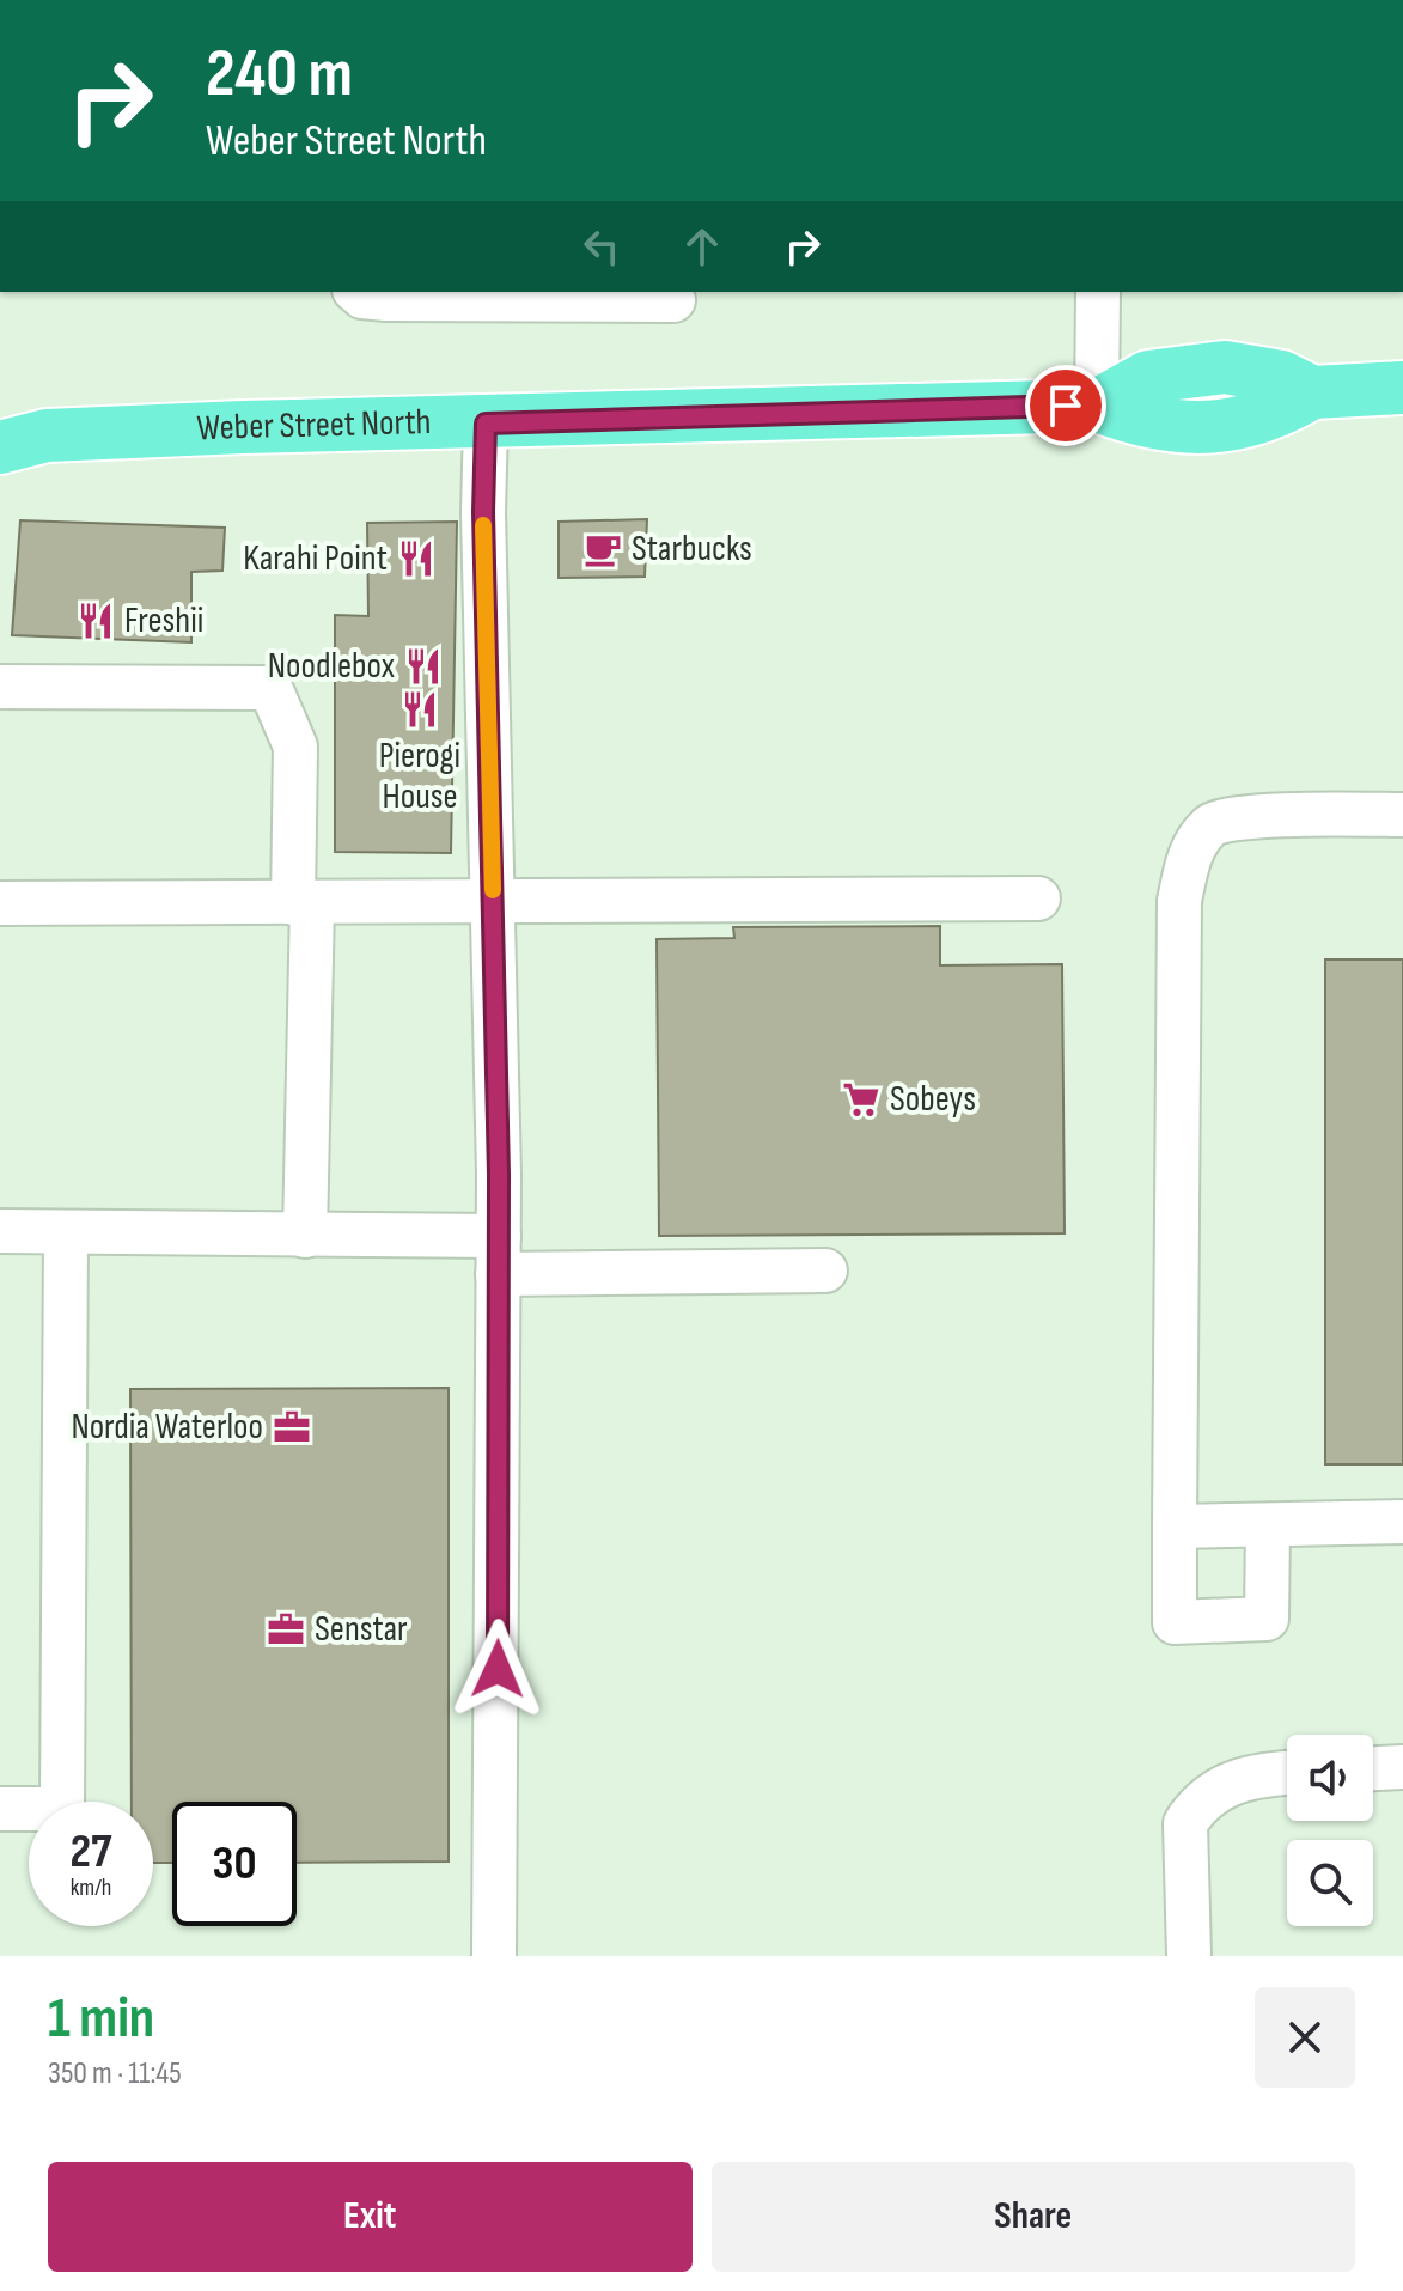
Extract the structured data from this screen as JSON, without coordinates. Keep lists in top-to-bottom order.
{
  "streets": {
    "main road": ["Weber Street North"]
  },
  "places": {
    "cafe": ["Starbucks"],
    "restaurant": [
      "Karahi Point",
      "Freshii",
      "Noodlebox",
      "Pierogi House"
    ],
    "supermarket": ["Sobeys"],
    "office": ["Nordia Waterloo", "Senstar"]
  },
  "page": {
    "turn": ["240 m", "Weber Street North"],
    "speed": "27 km/h",
    "limit": "30",
    "heading": ["1 min", "350 m · 11:45"],
    "buttons": ["Exit", "Share"]
  }
}
